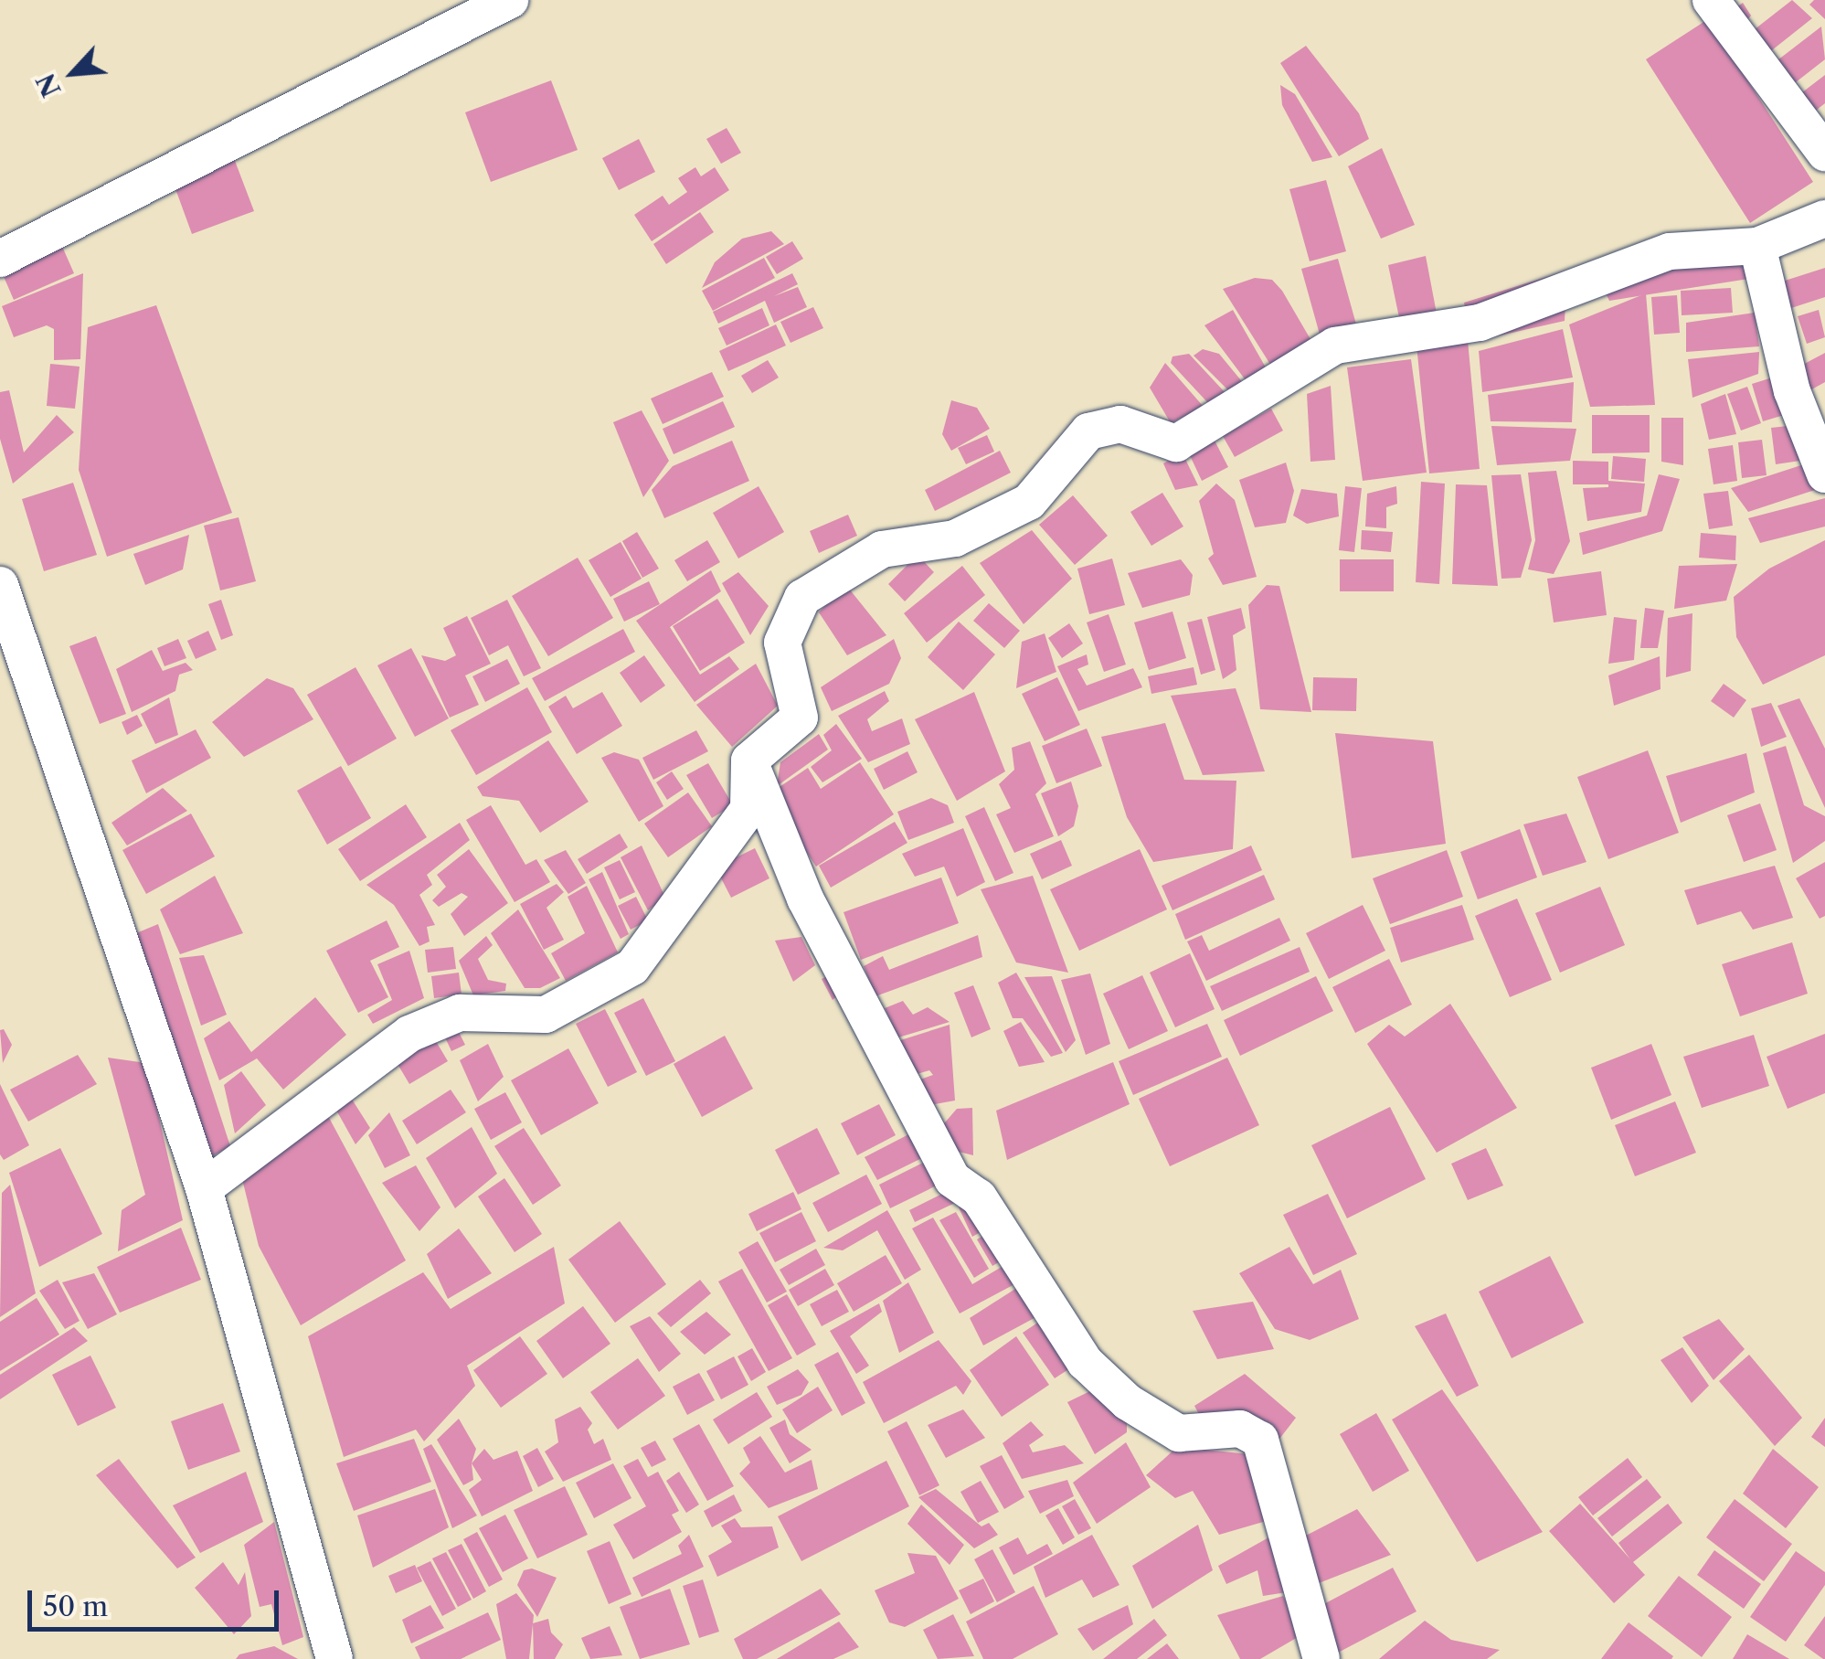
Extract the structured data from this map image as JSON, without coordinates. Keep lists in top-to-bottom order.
{
  "scale_bar": "50 m",
  "north": "bottom left"
}
